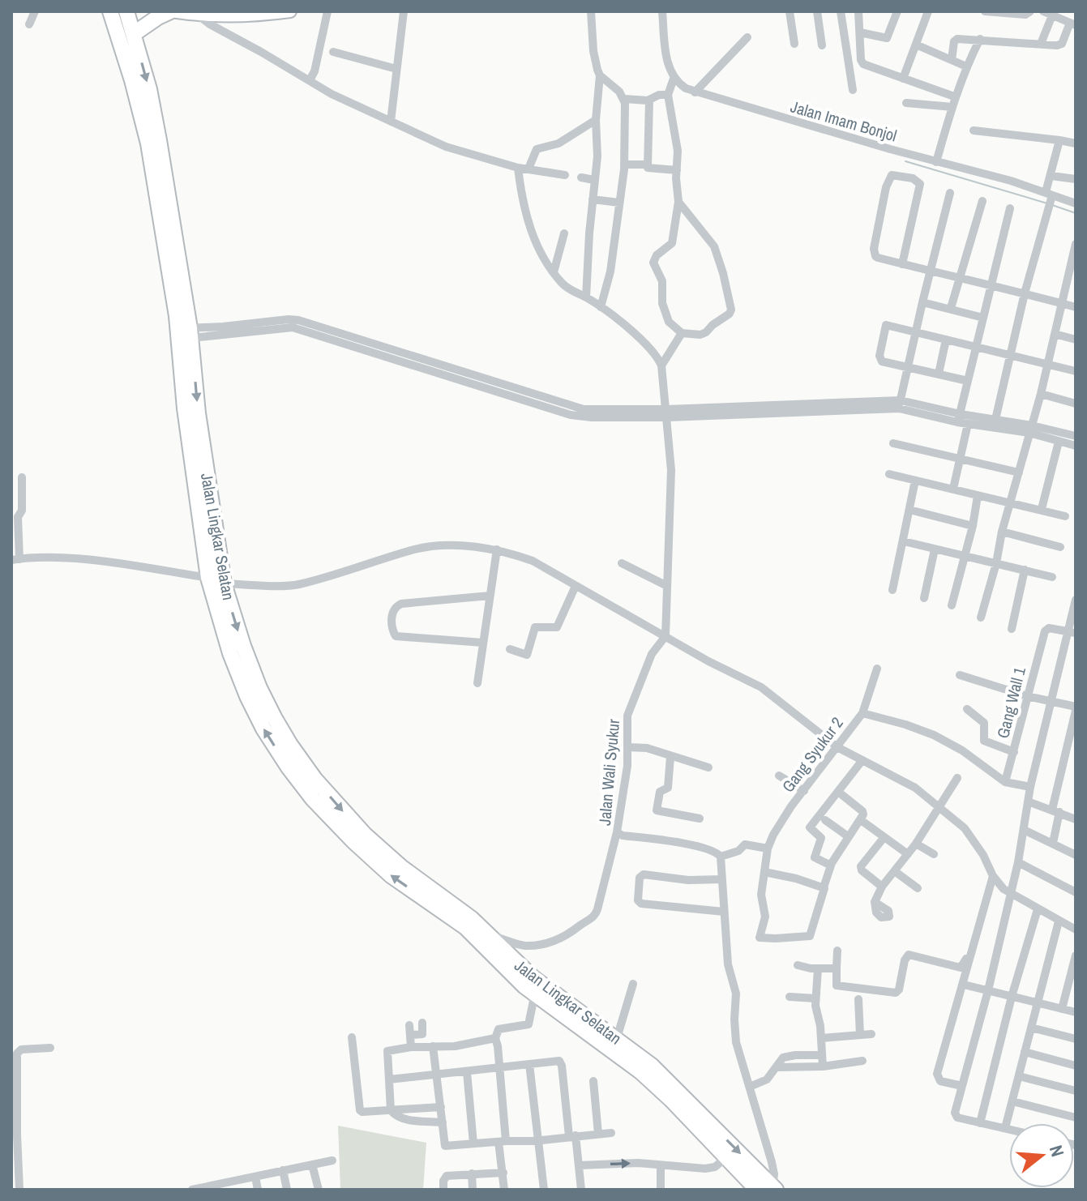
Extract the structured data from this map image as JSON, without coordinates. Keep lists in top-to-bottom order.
{
  "streets": {
    "highway": ["Jalan Lingkar Selatan"],
    "street": [
      "Jalan Imam Bonjol",
      "Gang Wall 1",
      "Gang Syukur 2",
      "Jalan Wali Syukur"
    ]
  },
  "crossings": [
    ["Gang Wall 1", "Gang Syukur 2"]
  ],
  "north": "right"
}
